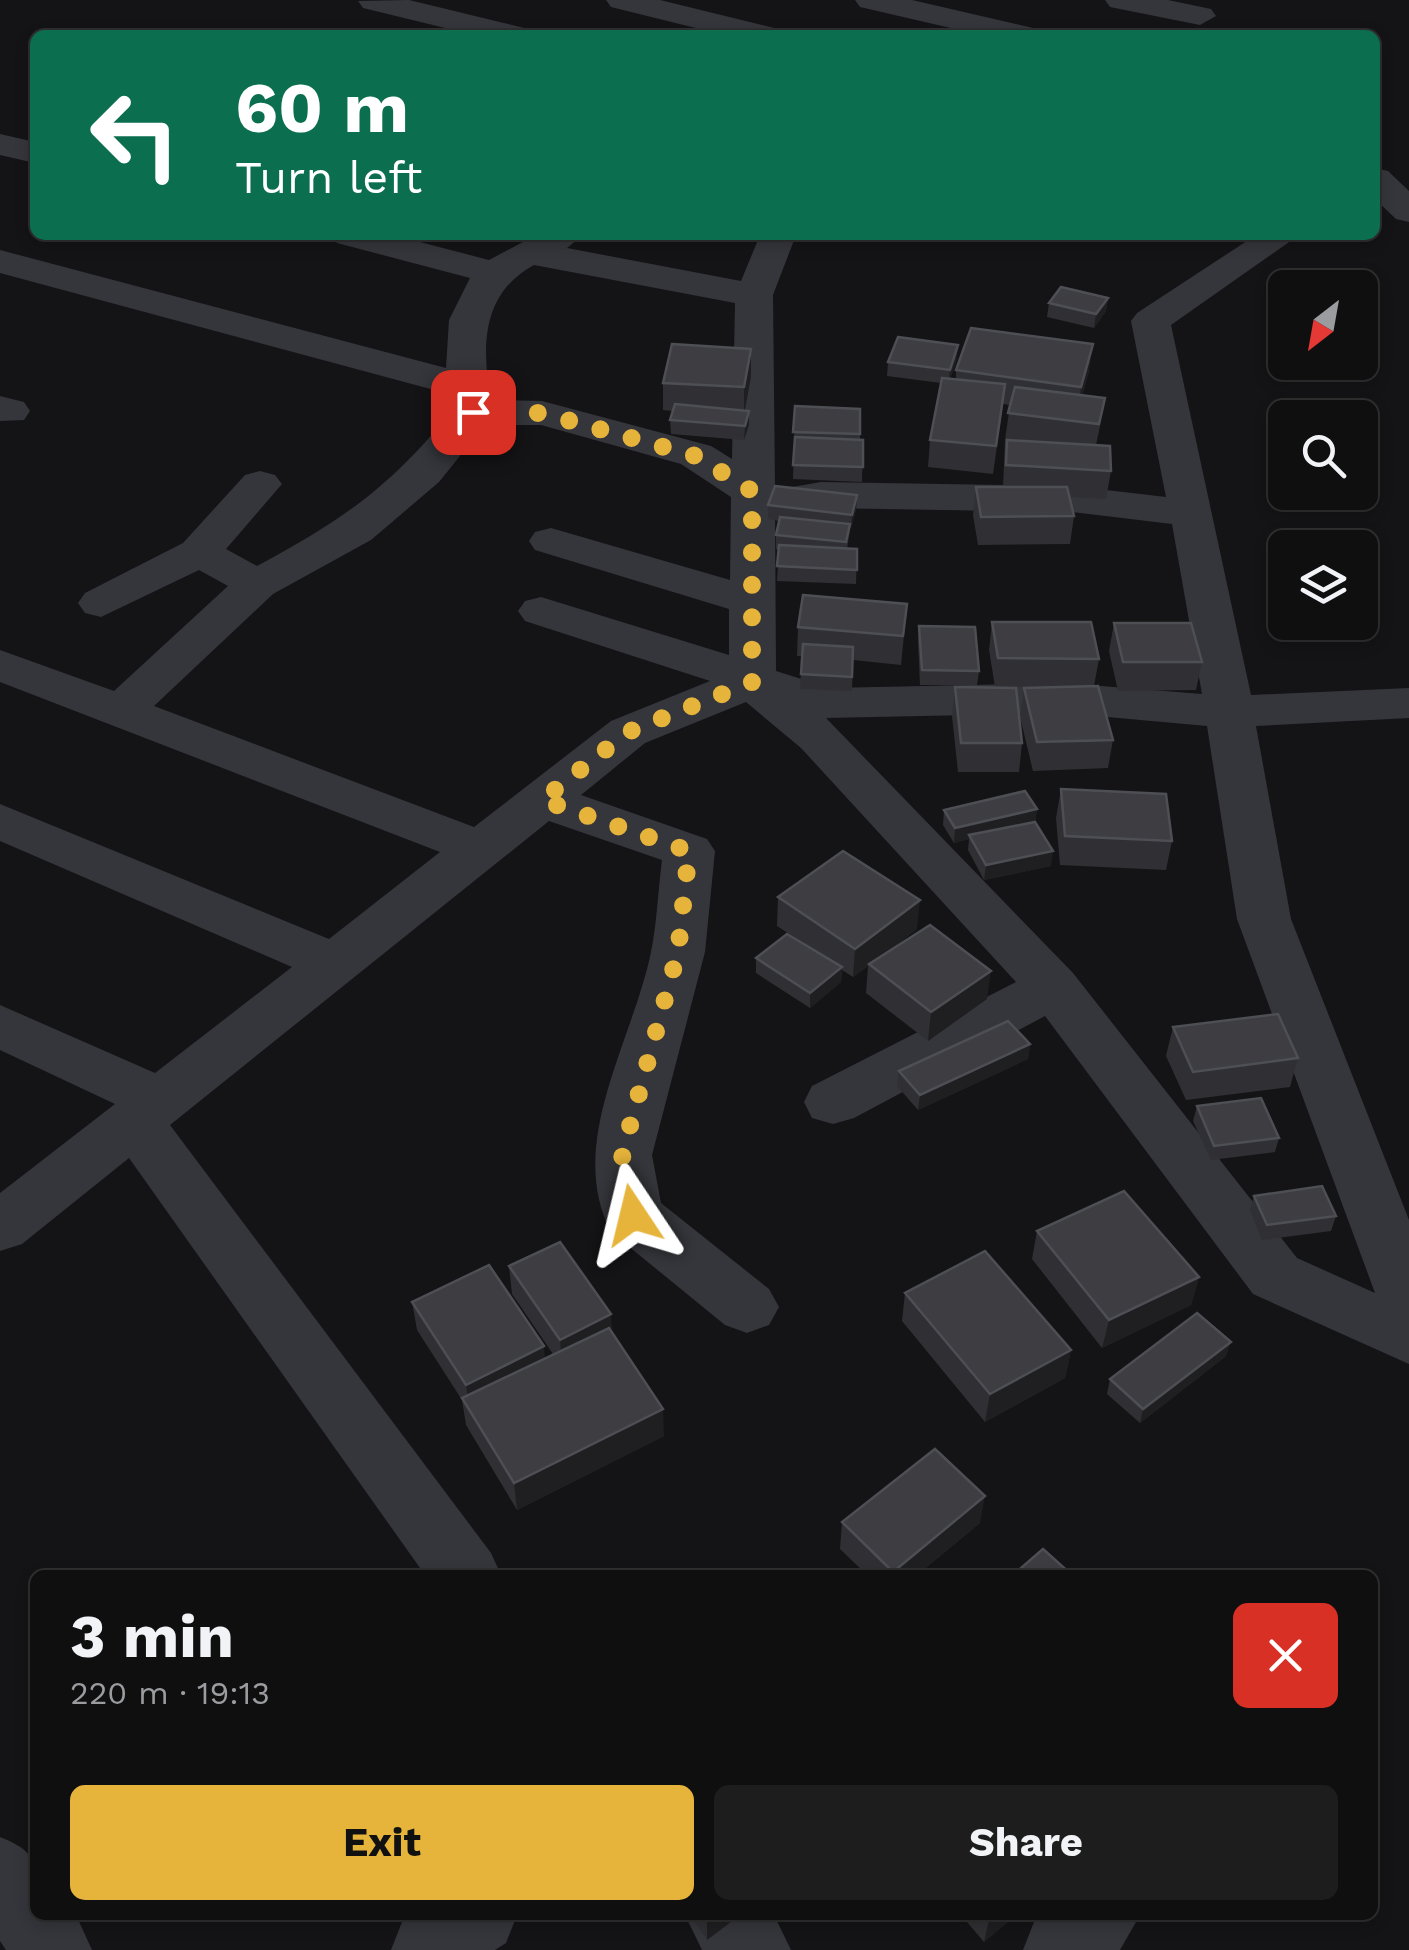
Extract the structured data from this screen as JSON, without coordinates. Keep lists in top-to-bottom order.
{
  "north": "bottom left",
  "page": {
    "turn": ["60 m", "Turn left"],
    "heading": ["3 min", "220 m · 19:13"],
    "buttons": ["Exit", "Share"]
  }
}
